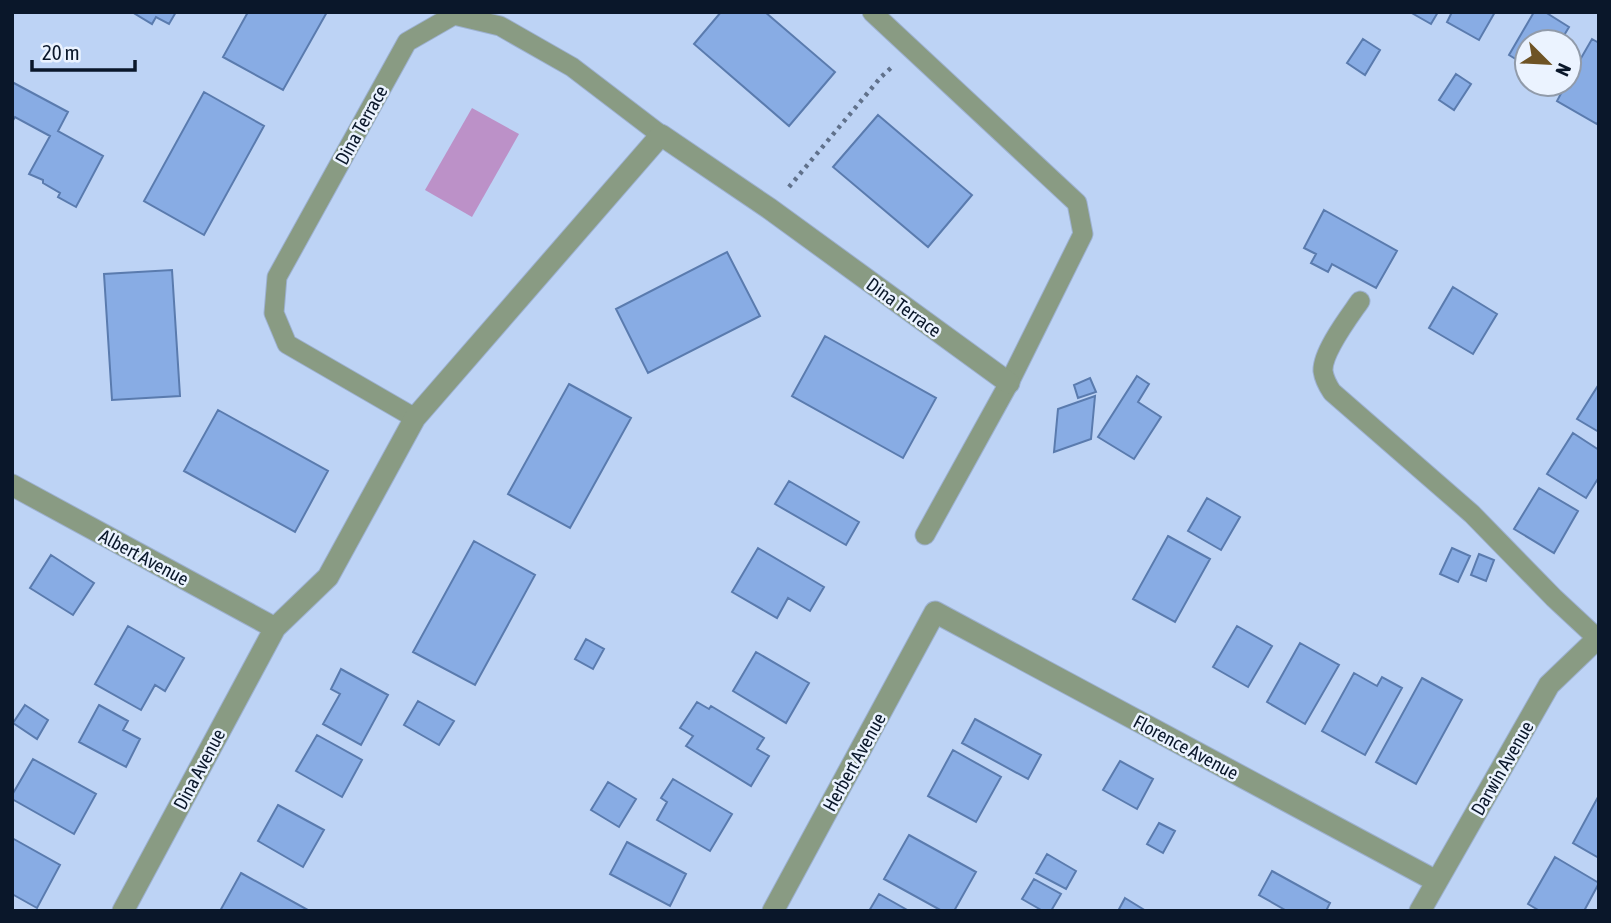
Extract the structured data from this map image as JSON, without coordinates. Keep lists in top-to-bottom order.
{
  "streets": {
    "street": [
      "Dina Terrace",
      "Albert Avenue",
      "Florence Avenue",
      "Herbert Avenue",
      "Darwin Avenue",
      "Dina Avenue"
    ]
  },
  "crossings": [
    ["Albert Avenue", "Dina Avenue"],
    ["Florence Avenue", "Herbert Avenue"],
    ["Florence Avenue", "Darwin Avenue"]
  ],
  "scale_bar": "20 m",
  "north": "bottom right"
}
